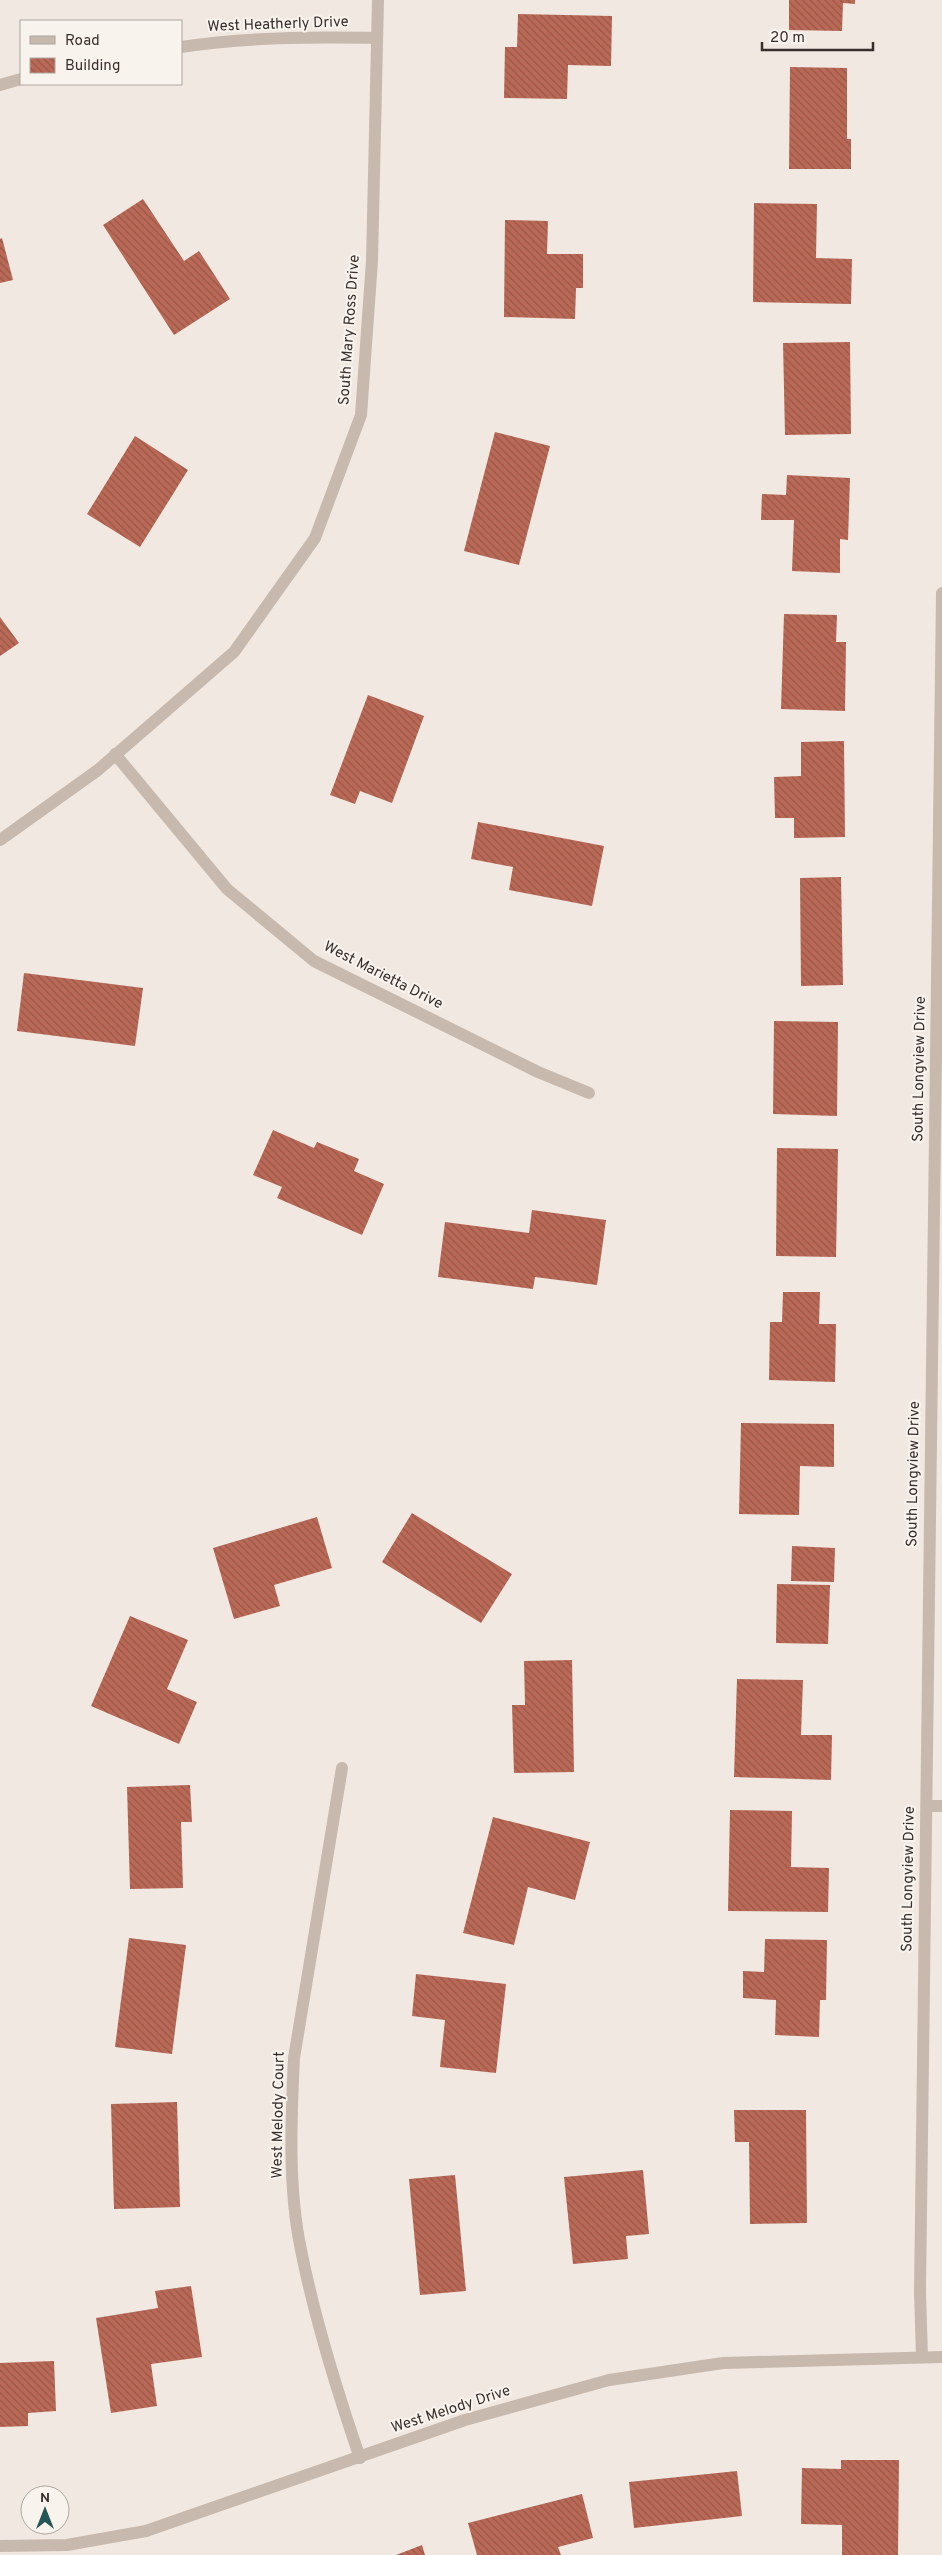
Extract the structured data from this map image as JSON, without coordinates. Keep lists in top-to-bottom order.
{
  "streets": {
    "street": [
      "West Heatherly Drive",
      "South Mary Ross Drive",
      "West Marietta Drive",
      "South Longview Drive",
      "West Melody Court",
      "West Melody Drive"
    ]
  },
  "crossings": [
    ["West Heatherly Drive", "South Mary Ross Drive"],
    ["South Mary Ross Drive", "West Marietta Drive"],
    ["South Longview Drive", "West Melody Drive"],
    ["West Melody Court", "West Melody Drive"]
  ],
  "legend": ["Road", "Building"],
  "scale_bar": "20 m",
  "north": "top"
}
